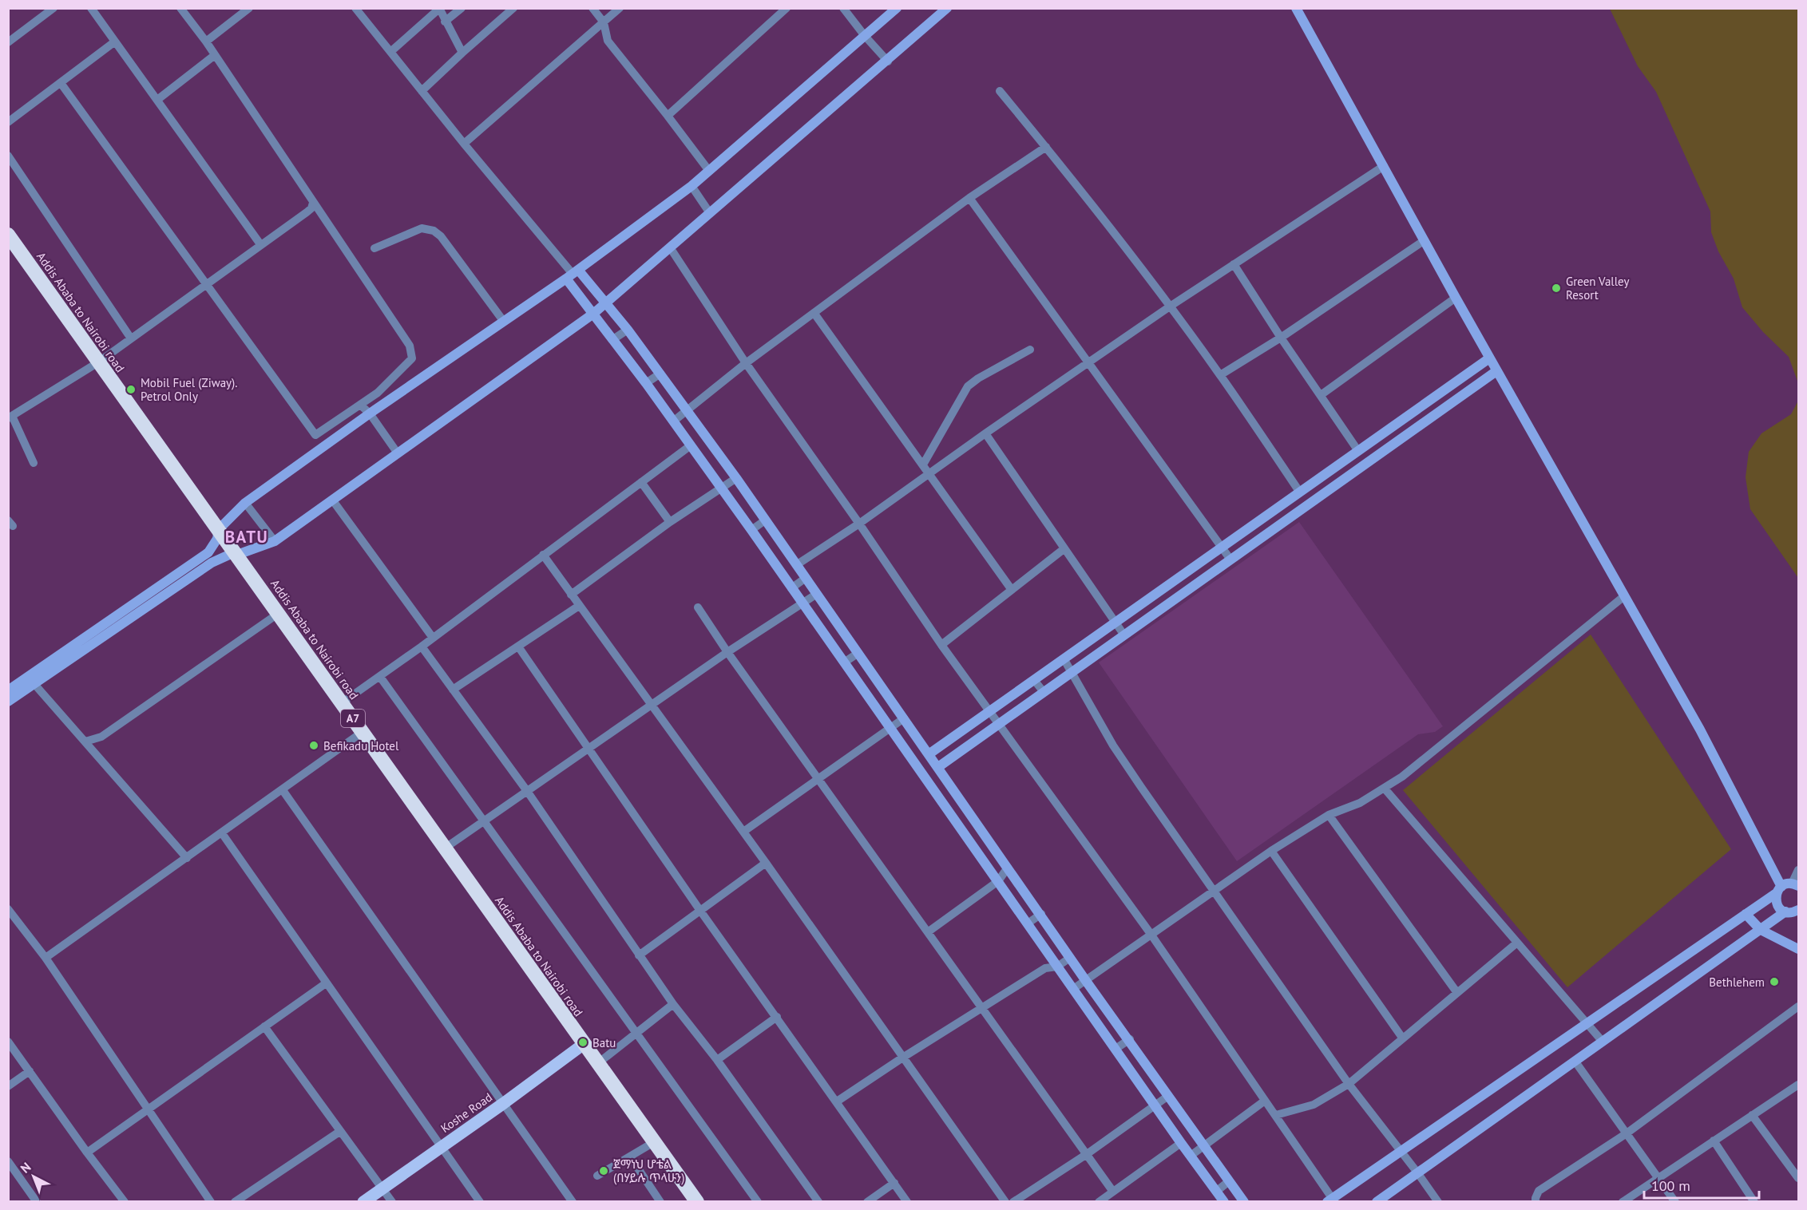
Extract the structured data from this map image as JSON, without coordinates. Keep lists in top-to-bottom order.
{
  "streets": {
    "highway": ["Addis Ababa to Nairobi road", "A7"],
    "main road": ["Koshe Road"]
  },
  "crossings": [
    ["Addis Ababa to Nairobi road", "Koshe Road"]
  ],
  "districts": ["BATU"],
  "places": [
    "Green Valley Resort",
    "Mobil Fuel (Ziway). Petrol Only",
    "Befikadu Hotel",
    "Bethlehem",
    "Batu",
    "ጀማነህ ሆቴል (በሃይሉ ጥላሁን)"
  ],
  "scale_bar": "100 m",
  "north": "top left"
}
